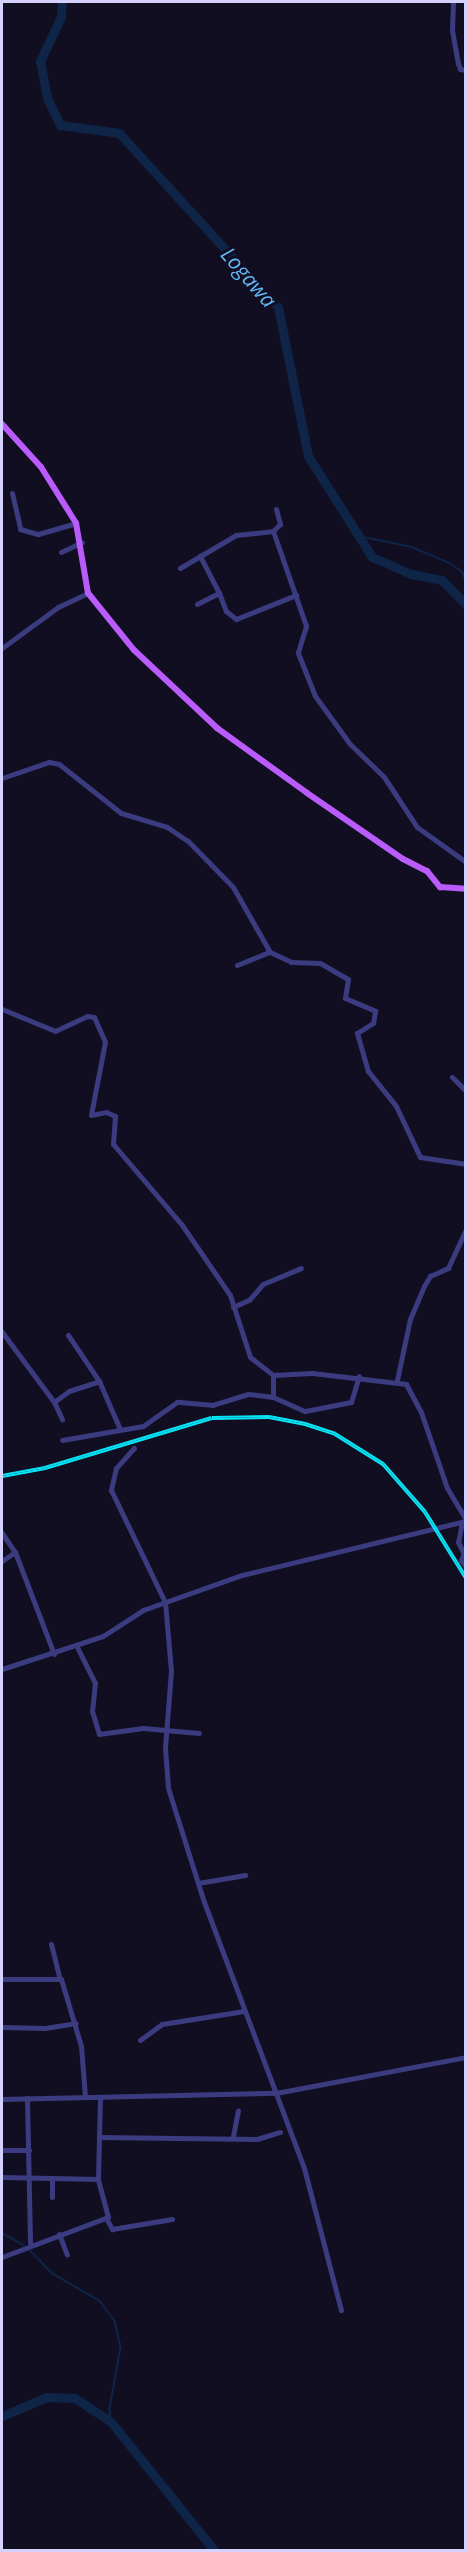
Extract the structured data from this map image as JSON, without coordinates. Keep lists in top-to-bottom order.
{
  "water": ["Logawa"]
}
